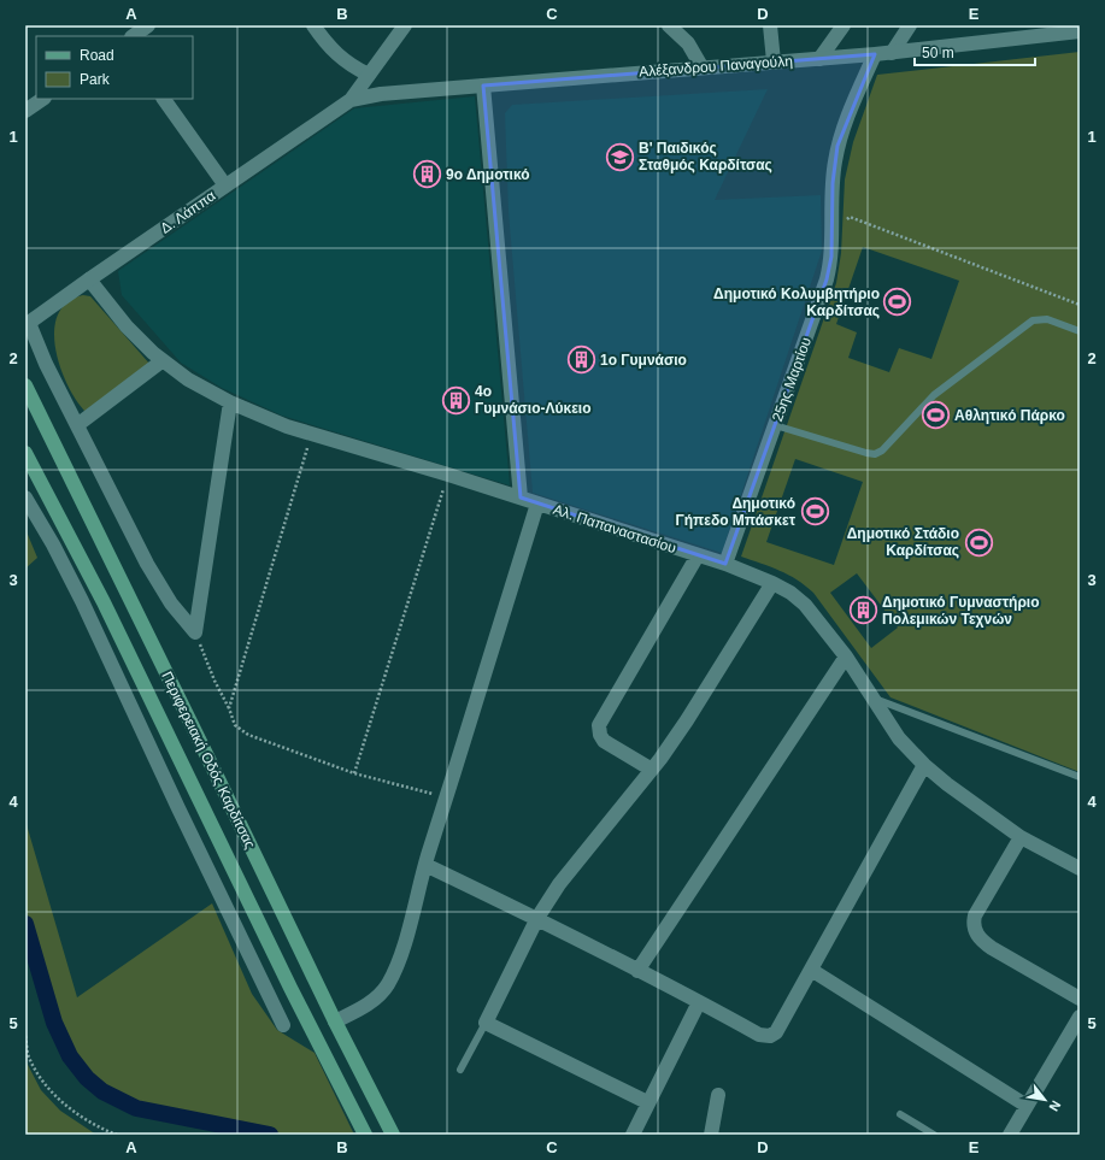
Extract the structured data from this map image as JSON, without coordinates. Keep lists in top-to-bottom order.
{
  "streets": {
    "main road": ["Περιφερειακή Οδός Καρδίτσας"],
    "street": [
      "Αλέξανδρου Παναγούλη",
      "Δ. Λάππα",
      "25ης Μαρτίου",
      "Αλ. Παπαναστασίου"
    ]
  },
  "crossings": [
    ["Αλέξανδρου Παναγούλη", "Δ. Λάππα"],
    ["Αλέξανδρου Παναγούλη", "25ης Μαρτίου"],
    ["Δ. Λάππα", "Αλ. Παπαναστασίου"],
    ["25ης Μαρτίου", "Αλ. Παπαναστασίου"]
  ],
  "places": {
    "school or university": ["Β' Παιδικός Σταθμός Καρδίτσας"],
    "building": [
      "9ο Δημοτικό",
      "1ο Γυμνάσιο",
      "4ο Γυμνάσιο-Λύκειο",
      "Δημοτικό Γυμναστήριο Πολεμικών Τεχνών"
    ],
    "sports": [
      "Δημοτικό Κολυμβητήριο Καρδίτσας",
      "Αθλητικό Πάρκο",
      "Δημοτικό Γήπεδο Μπάσκετ",
      "Δημοτικό Στάδιο Καρδίτσας"
    ]
  },
  "legend": ["Road", "Park"],
  "scale_bar": "50 m",
  "north": "bottom right",
  "grid": {
    "columns": [
      "A",
      "B",
      "C",
      "D",
      "E"
    ],
    "rows": [
      "1",
      "2",
      "3",
      "4",
      "5"
    ]
  }
}
